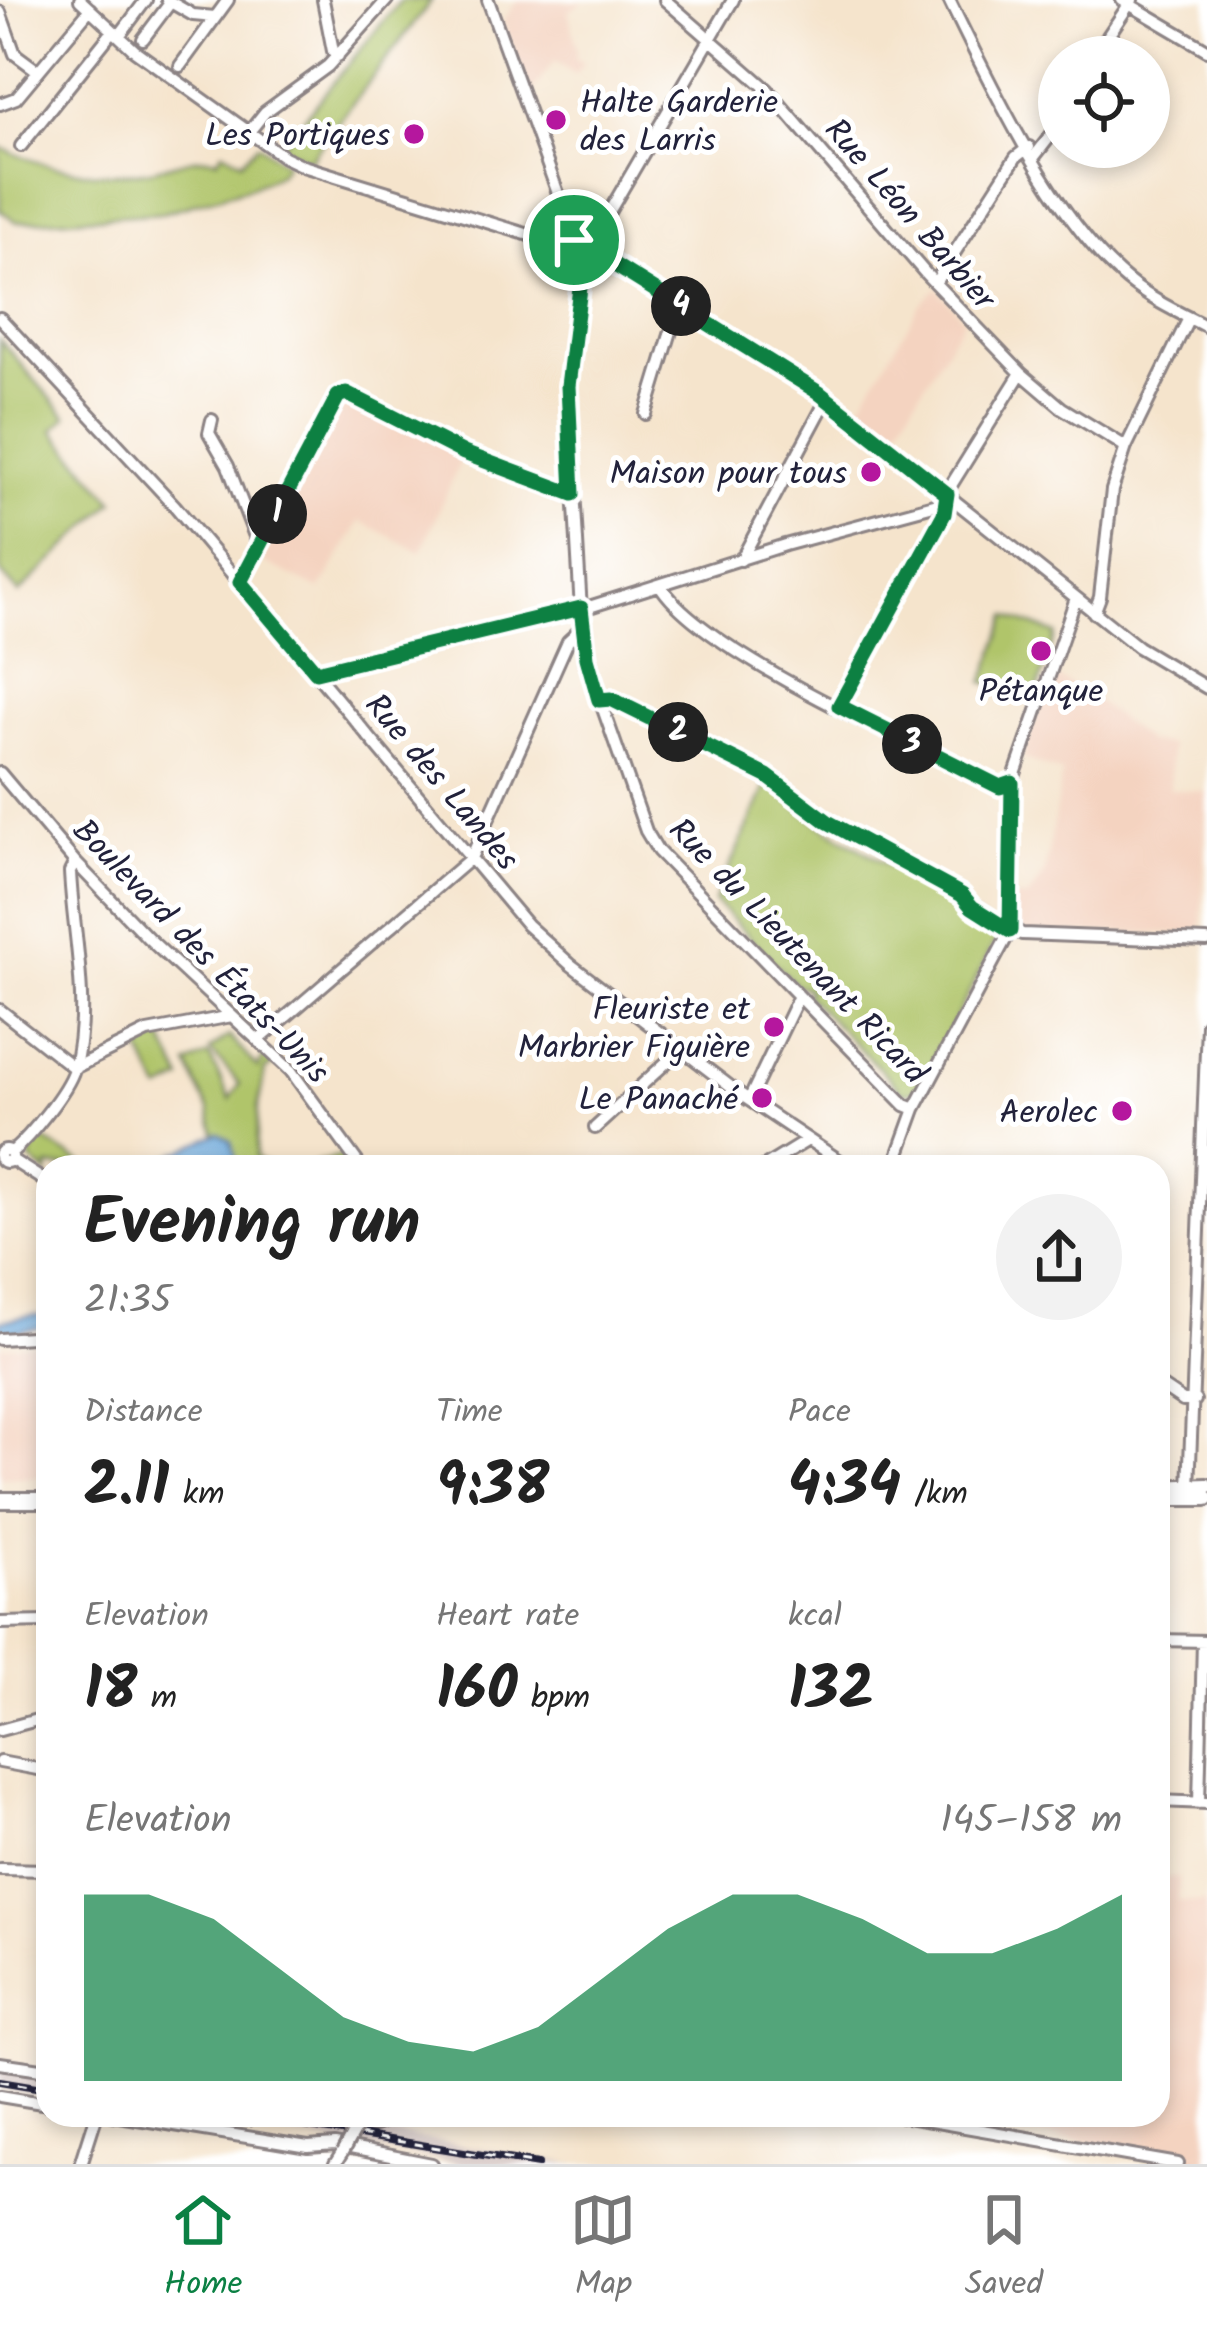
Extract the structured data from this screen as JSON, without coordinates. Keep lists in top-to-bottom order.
{
  "streets": {
    "street": [
      "Rue Léon Barbier",
      "Rue des Landes",
      "Boulevard des États-Unis",
      "Rue du Lieutenant Ricard"
    ]
  },
  "places": [
    "Halte Garderie des Larris",
    "Les Portiques",
    "Maison pour tous",
    "Pétanque",
    "Fleuriste et Marbrier Figuière",
    "Le Panaché",
    "Aerolec"
  ],
  "page": {
    "pins": [
      "4",
      "1",
      "2",
      "3"
    ],
    "heading": ["Evening run", "21:35"],
    "stats": [
      ["Distance", "2.11 km"],
      ["Time", "9:38"],
      ["Pace", "4:34 /km"],
      ["Elevation", "18 m"],
      ["Heart rate", "160 bpm"],
      ["kcal", "132"]
    ],
    "chart": ["Elevation", "145–158 m"],
    "tabs": ["Home", "Map", "Saved"]
  }
}
